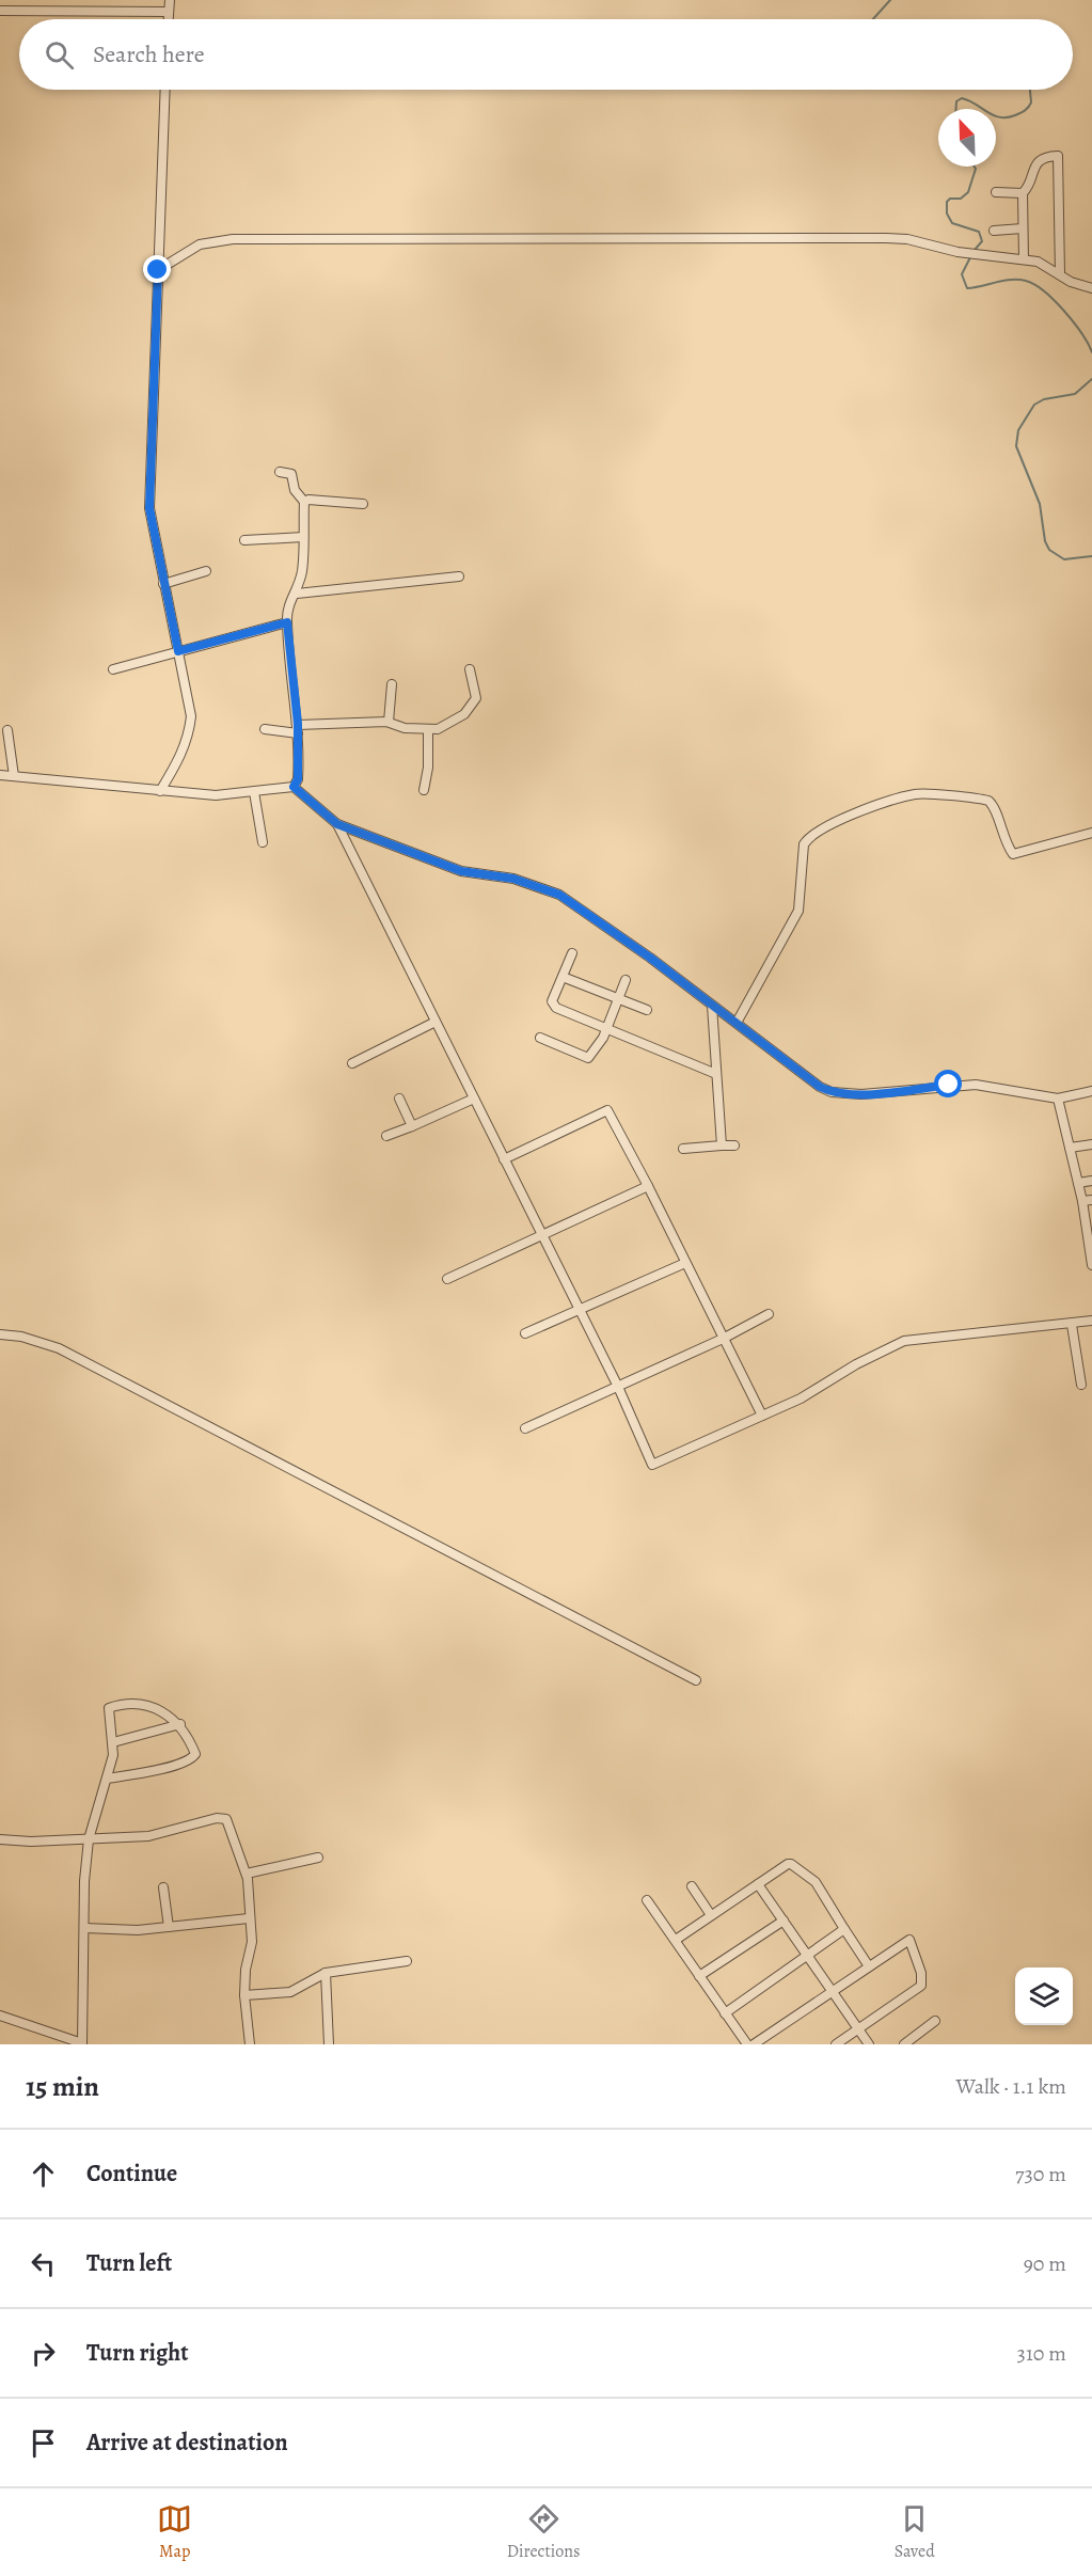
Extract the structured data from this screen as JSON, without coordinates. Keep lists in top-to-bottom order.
{
  "north": "top left",
  "page": {
    "search": "Search here",
    "heading": ["15 min", "Walk · 1.1 km"],
    "list": [
      ["Continue", "730 m"],
      ["Turn left", "90 m"],
      ["Turn right", "310 m"],
      "Arrive at destination"
    ],
    "nav": ["Map", "Directions", "Saved"]
  }
}
